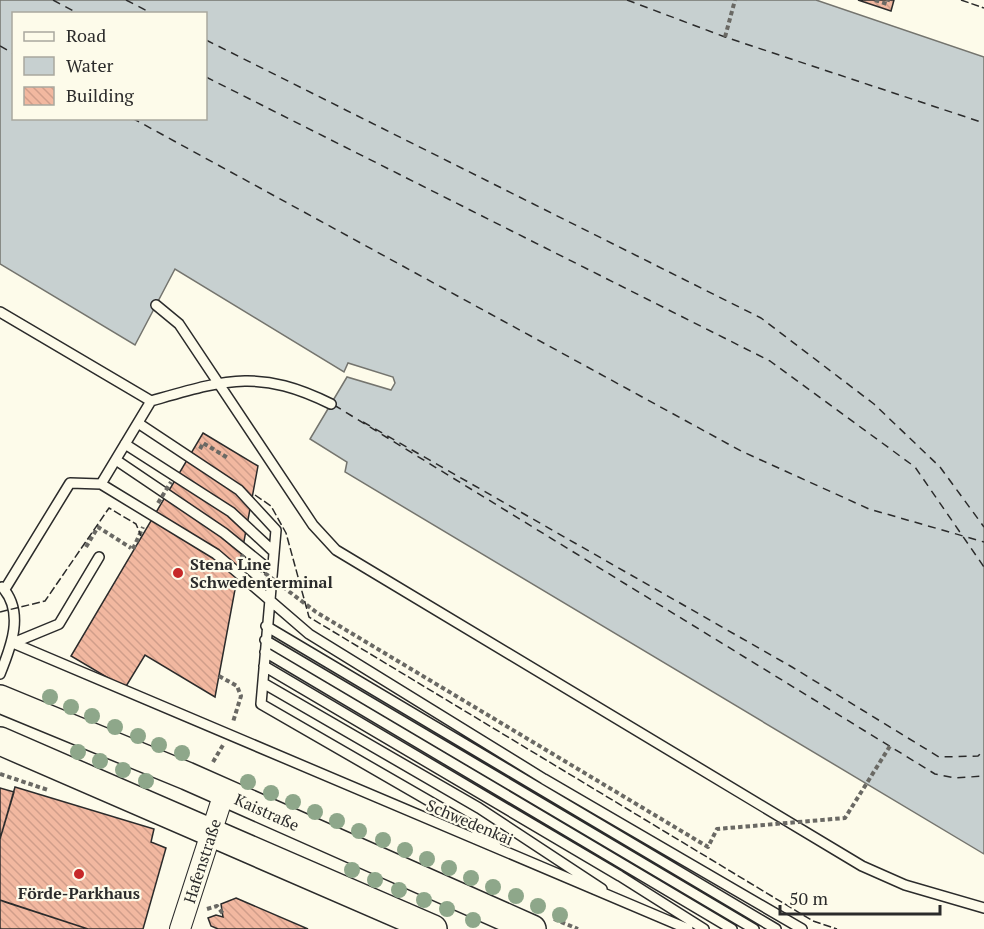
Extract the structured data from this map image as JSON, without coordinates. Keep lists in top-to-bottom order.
{
  "streets": {
    "main road": ["Kaistraße"],
    "street": ["Hafenstraße"],
    "lane": ["Schwedenkai"]
  },
  "crossings": [
    ["Kaistraße", "Hafenstraße"]
  ],
  "places": ["Stena Line Schwedenterminal", "Förde-Parkhaus"],
  "legend": ["Road", "Water", "Building"],
  "scale_bar": "50 m"
}
